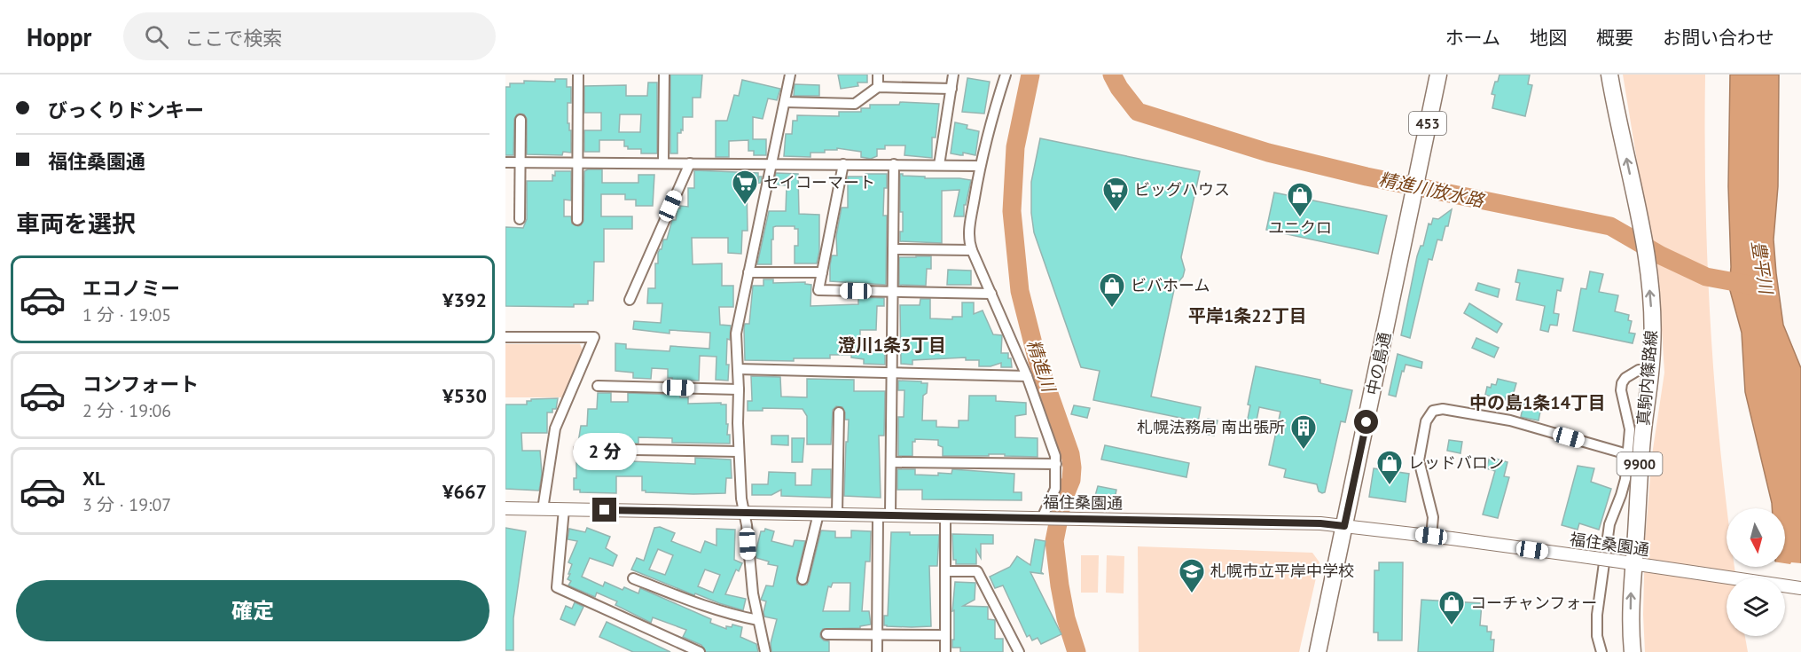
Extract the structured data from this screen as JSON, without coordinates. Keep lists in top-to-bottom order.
{
  "streets": {
    "main road": [
      "453",
      "中の島通",
      "真駒内篠路線",
      "9900"
    ],
    "street": ["福住桑園通"]
  },
  "crossings": [
    ["中の島通", "福住桑園通"],
    ["真駒内篠路線", "福住桑園通"]
  ],
  "one_way": ["真駒内篠路線"],
  "districts": ["平岸1条22丁目", "澄川1条3丁目", "中の島1条14丁目"],
  "water": ["精進川放水路", "豊平川", "精進川"],
  "places": {
    "supermarket": ["セイコーマート", "ビッグハウス"],
    "shop": [
      "ユニクロ",
      "ビバホーム",
      "レッドバロン",
      "コーチャンフォー"
    ],
    "building": ["札幌法務局 南出張所"],
    "school or university": ["札幌市立平岸中学校"]
  },
  "north": "bottom",
  "page": {
    "header": "Hoppr",
    "search": "ここで検索",
    "nav": [
      "ホーム",
      "地図",
      "概要",
      "お問い合わせ"
    ],
    "banner": ["びっくりドンキー", "福住桑園通"],
    "heading": "車両を選択",
    "list": [
      {
        "name": "エコノミー",
        "note": "1 分 · 19:05",
        "value": "¥392"
      },
      {
        "name": "コンフォート",
        "note": "2 分 · 19:06",
        "value": "¥530"
      },
      {
        "name": "XL",
        "note": "3 分 · 19:07",
        "value": "¥667"
      }
    ],
    "bubble": "2 分",
    "buttons": "確定"
  }
}
